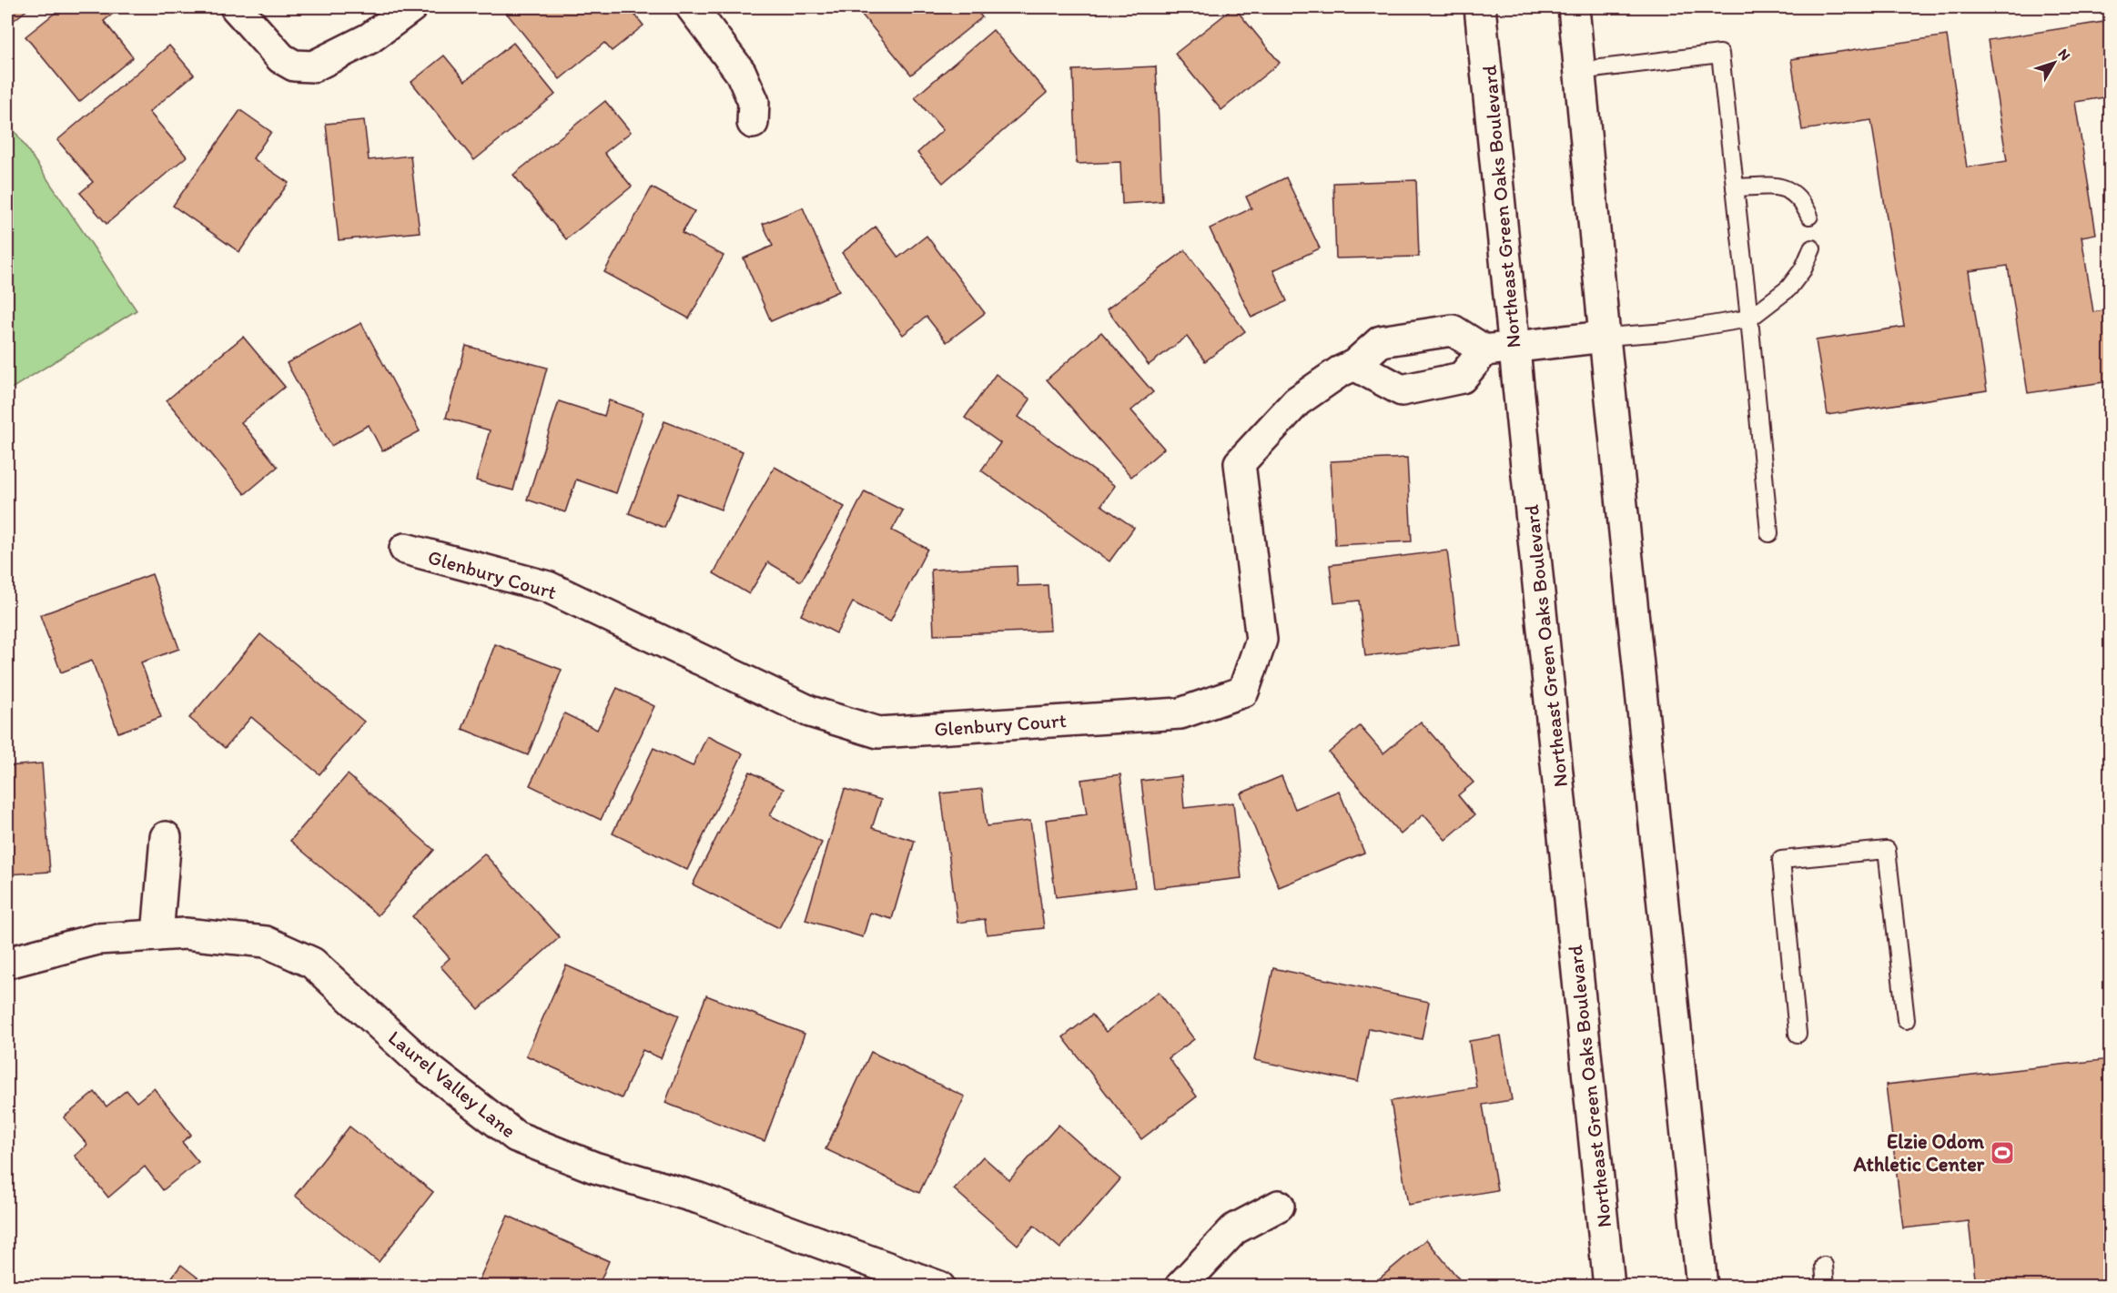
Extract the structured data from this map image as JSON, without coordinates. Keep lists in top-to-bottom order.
{
  "streets": {
    "street": ["Northeast Green Oaks Boulevard", "Glenbury Court", "Laurel Valley Lane"]
  },
  "places": {
    "sports": ["Elzie Odom Athletic Center"]
  },
  "north": "top right"
}
